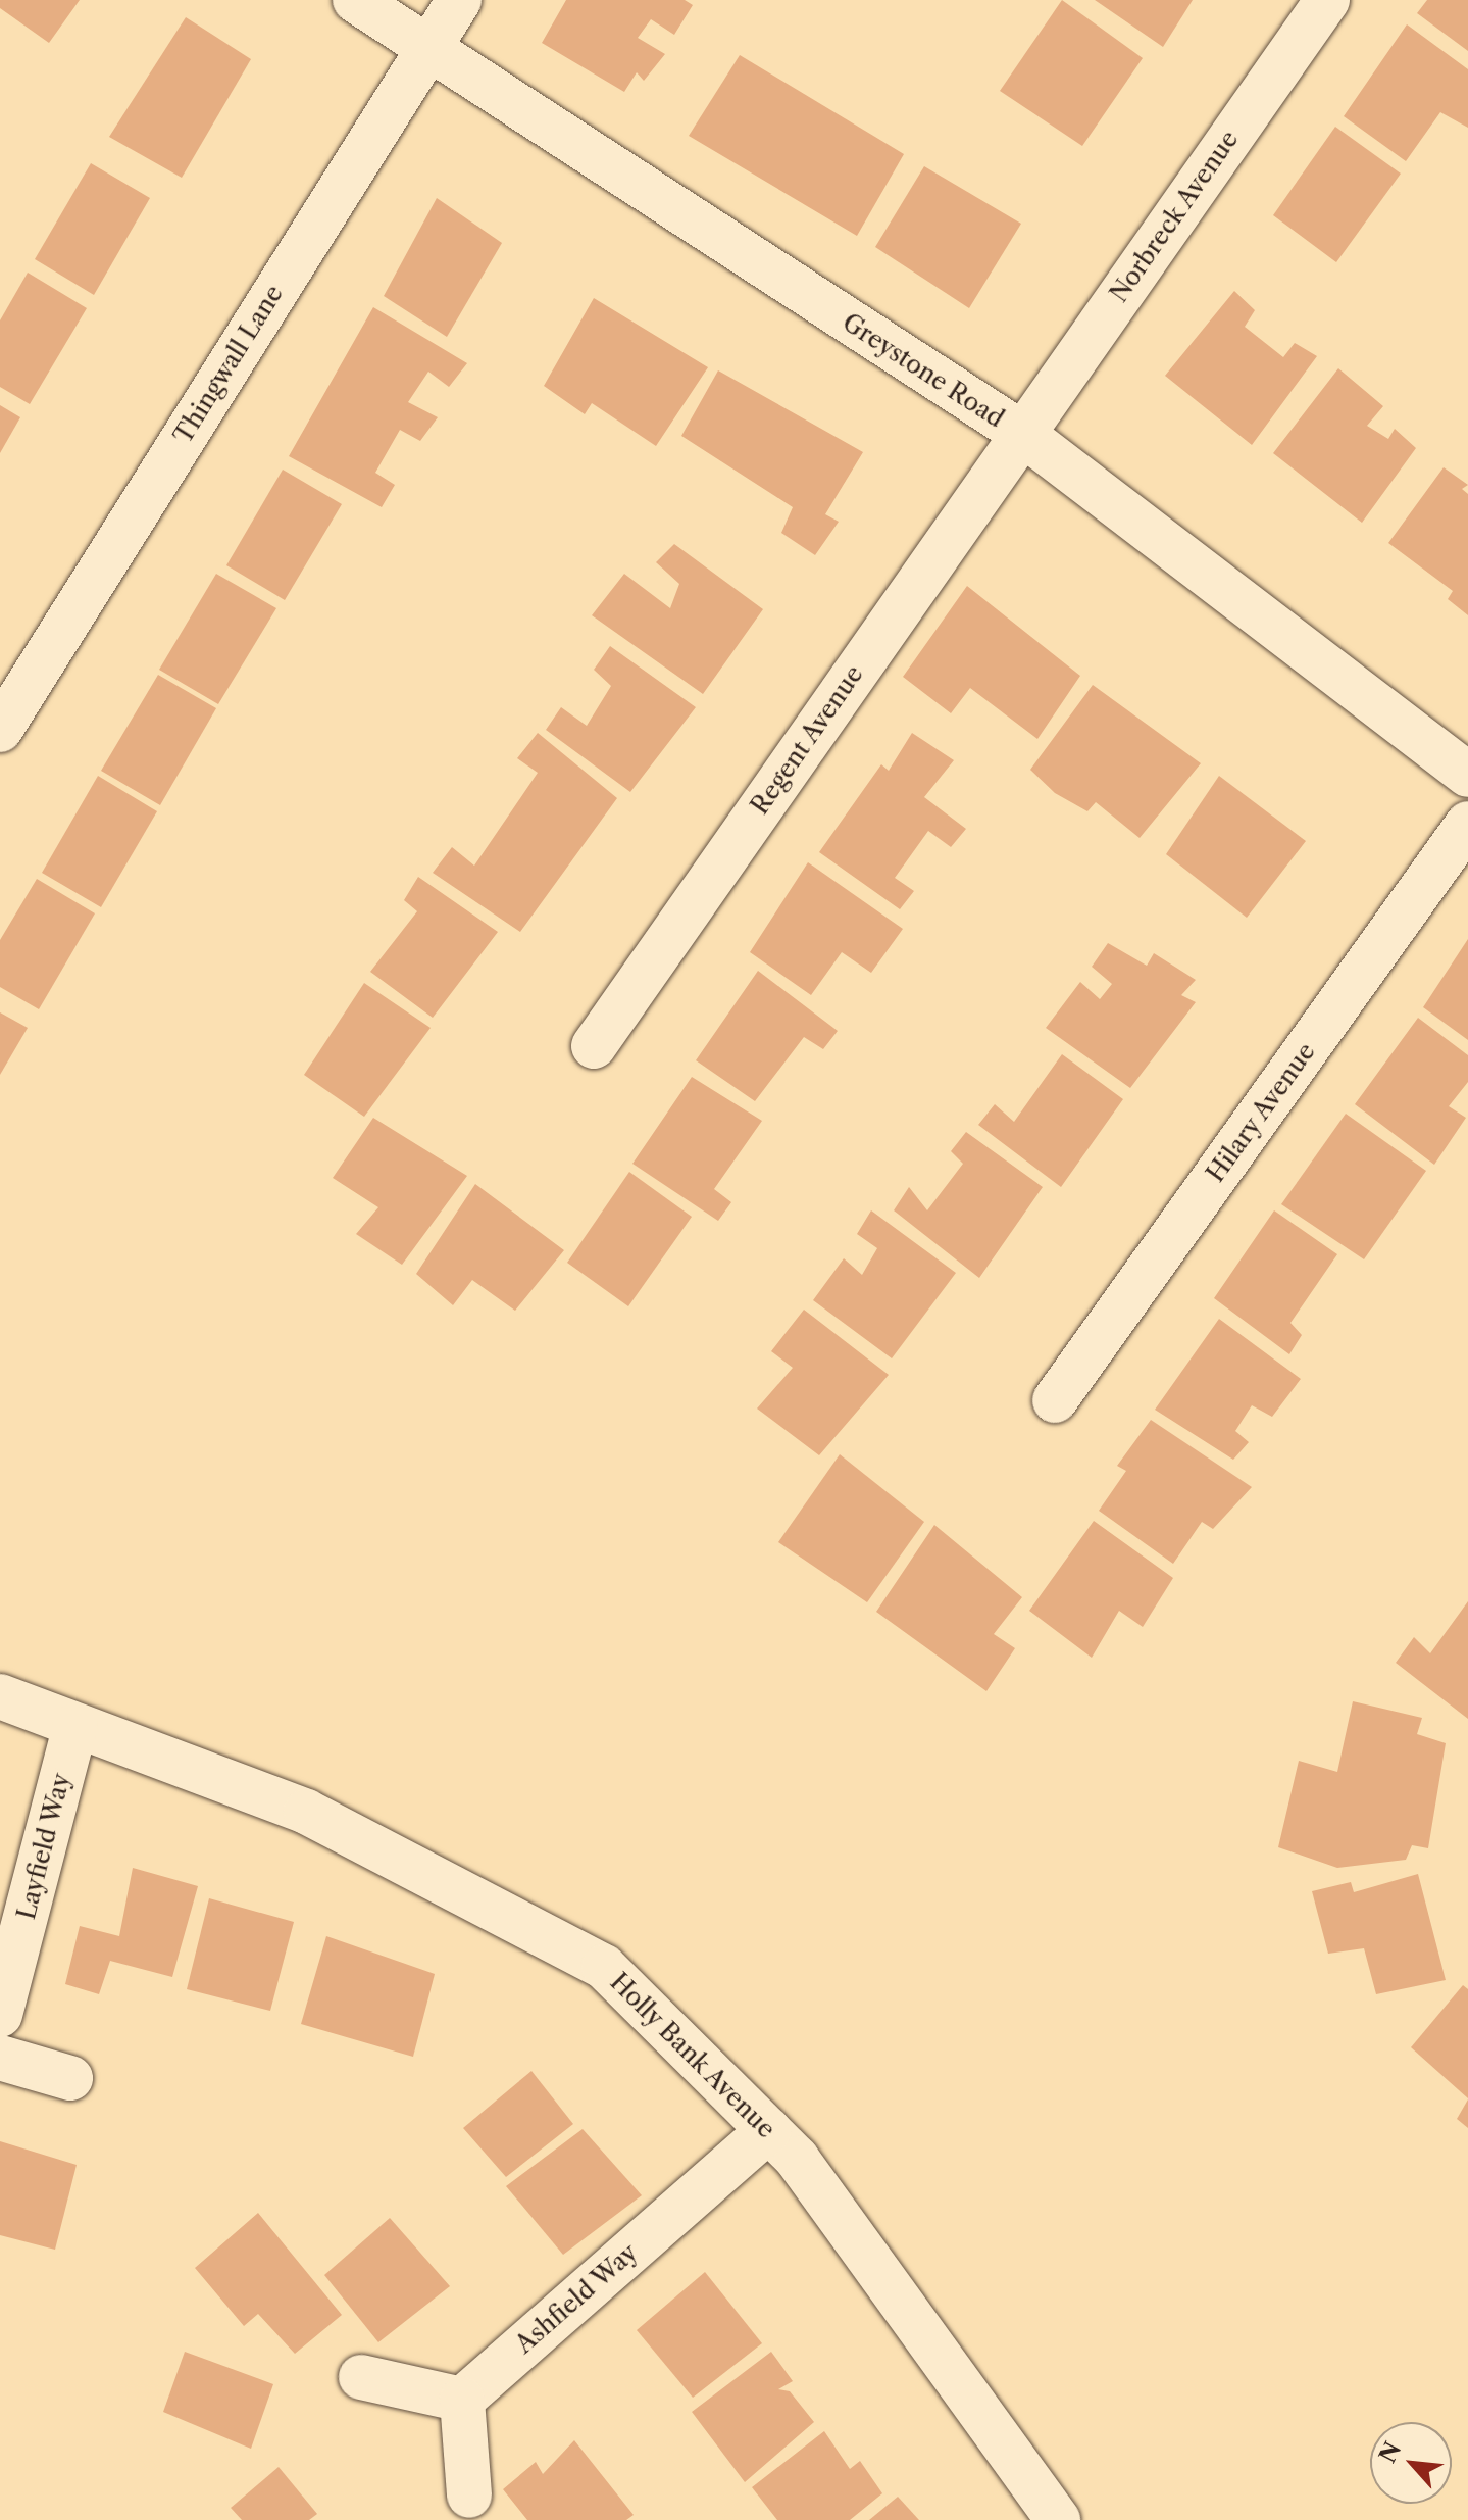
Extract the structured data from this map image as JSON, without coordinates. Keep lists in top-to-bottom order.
{
  "streets": {
    "street": [
      "Norbreck Avenue",
      "Thingwall Lane",
      "Greystone Road",
      "Regent Avenue",
      "Hilary Avenue",
      "Layfield Way",
      "Holly Bank Avenue",
      "Ashfield Way"
    ]
  },
  "crossings": [
    ["Norbreck Avenue", "Greystone Road"],
    ["Norbreck Avenue", "Regent Avenue"],
    ["Thingwall Lane", "Greystone Road"],
    ["Greystone Road", "Regent Avenue"],
    ["Layfield Way", "Holly Bank Avenue"],
    ["Holly Bank Avenue", "Ashfield Way"]
  ],
  "north": "top left"
}
